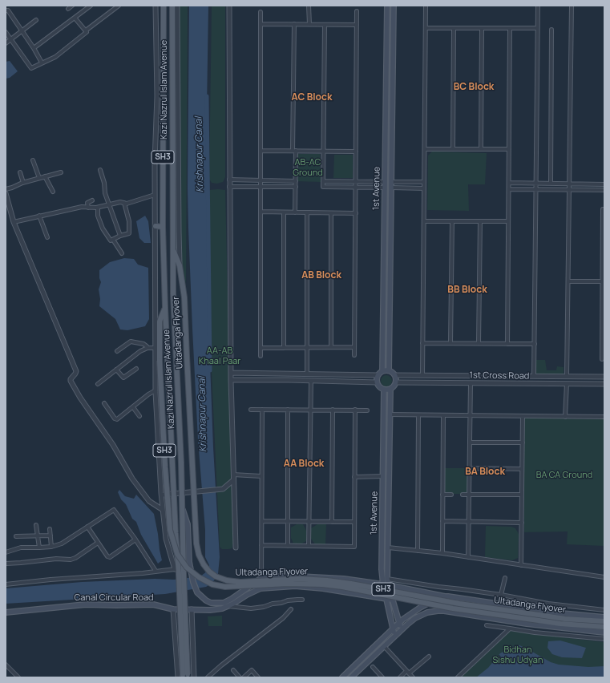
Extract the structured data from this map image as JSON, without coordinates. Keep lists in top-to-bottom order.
{
  "streets": {
    "main road": [
      "Kazi Nazrul Islam Avenue",
      "SH3",
      "1st Avenue",
      "Ultadanga Flyover",
      "Canal Circular Road"
    ],
    "street": ["1st Cross Road"]
  },
  "crossings": [
    ["Kazi Nazrul Islam Avenue", "Ultadanga Flyover"],
    ["1st Avenue", "1st Cross Road"]
  ],
  "districts": [
    "BC Block",
    "AC Block",
    "AB Block",
    "BB Block",
    "AA Block",
    "BA Block"
  ],
  "water": ["Krishnapur Canal"],
  "parks": [
    "AB-AC Ground",
    "AA-AB Khaal Paar",
    "BA CA Ground",
    "Bidhan Sishu Udyan"
  ]
}
